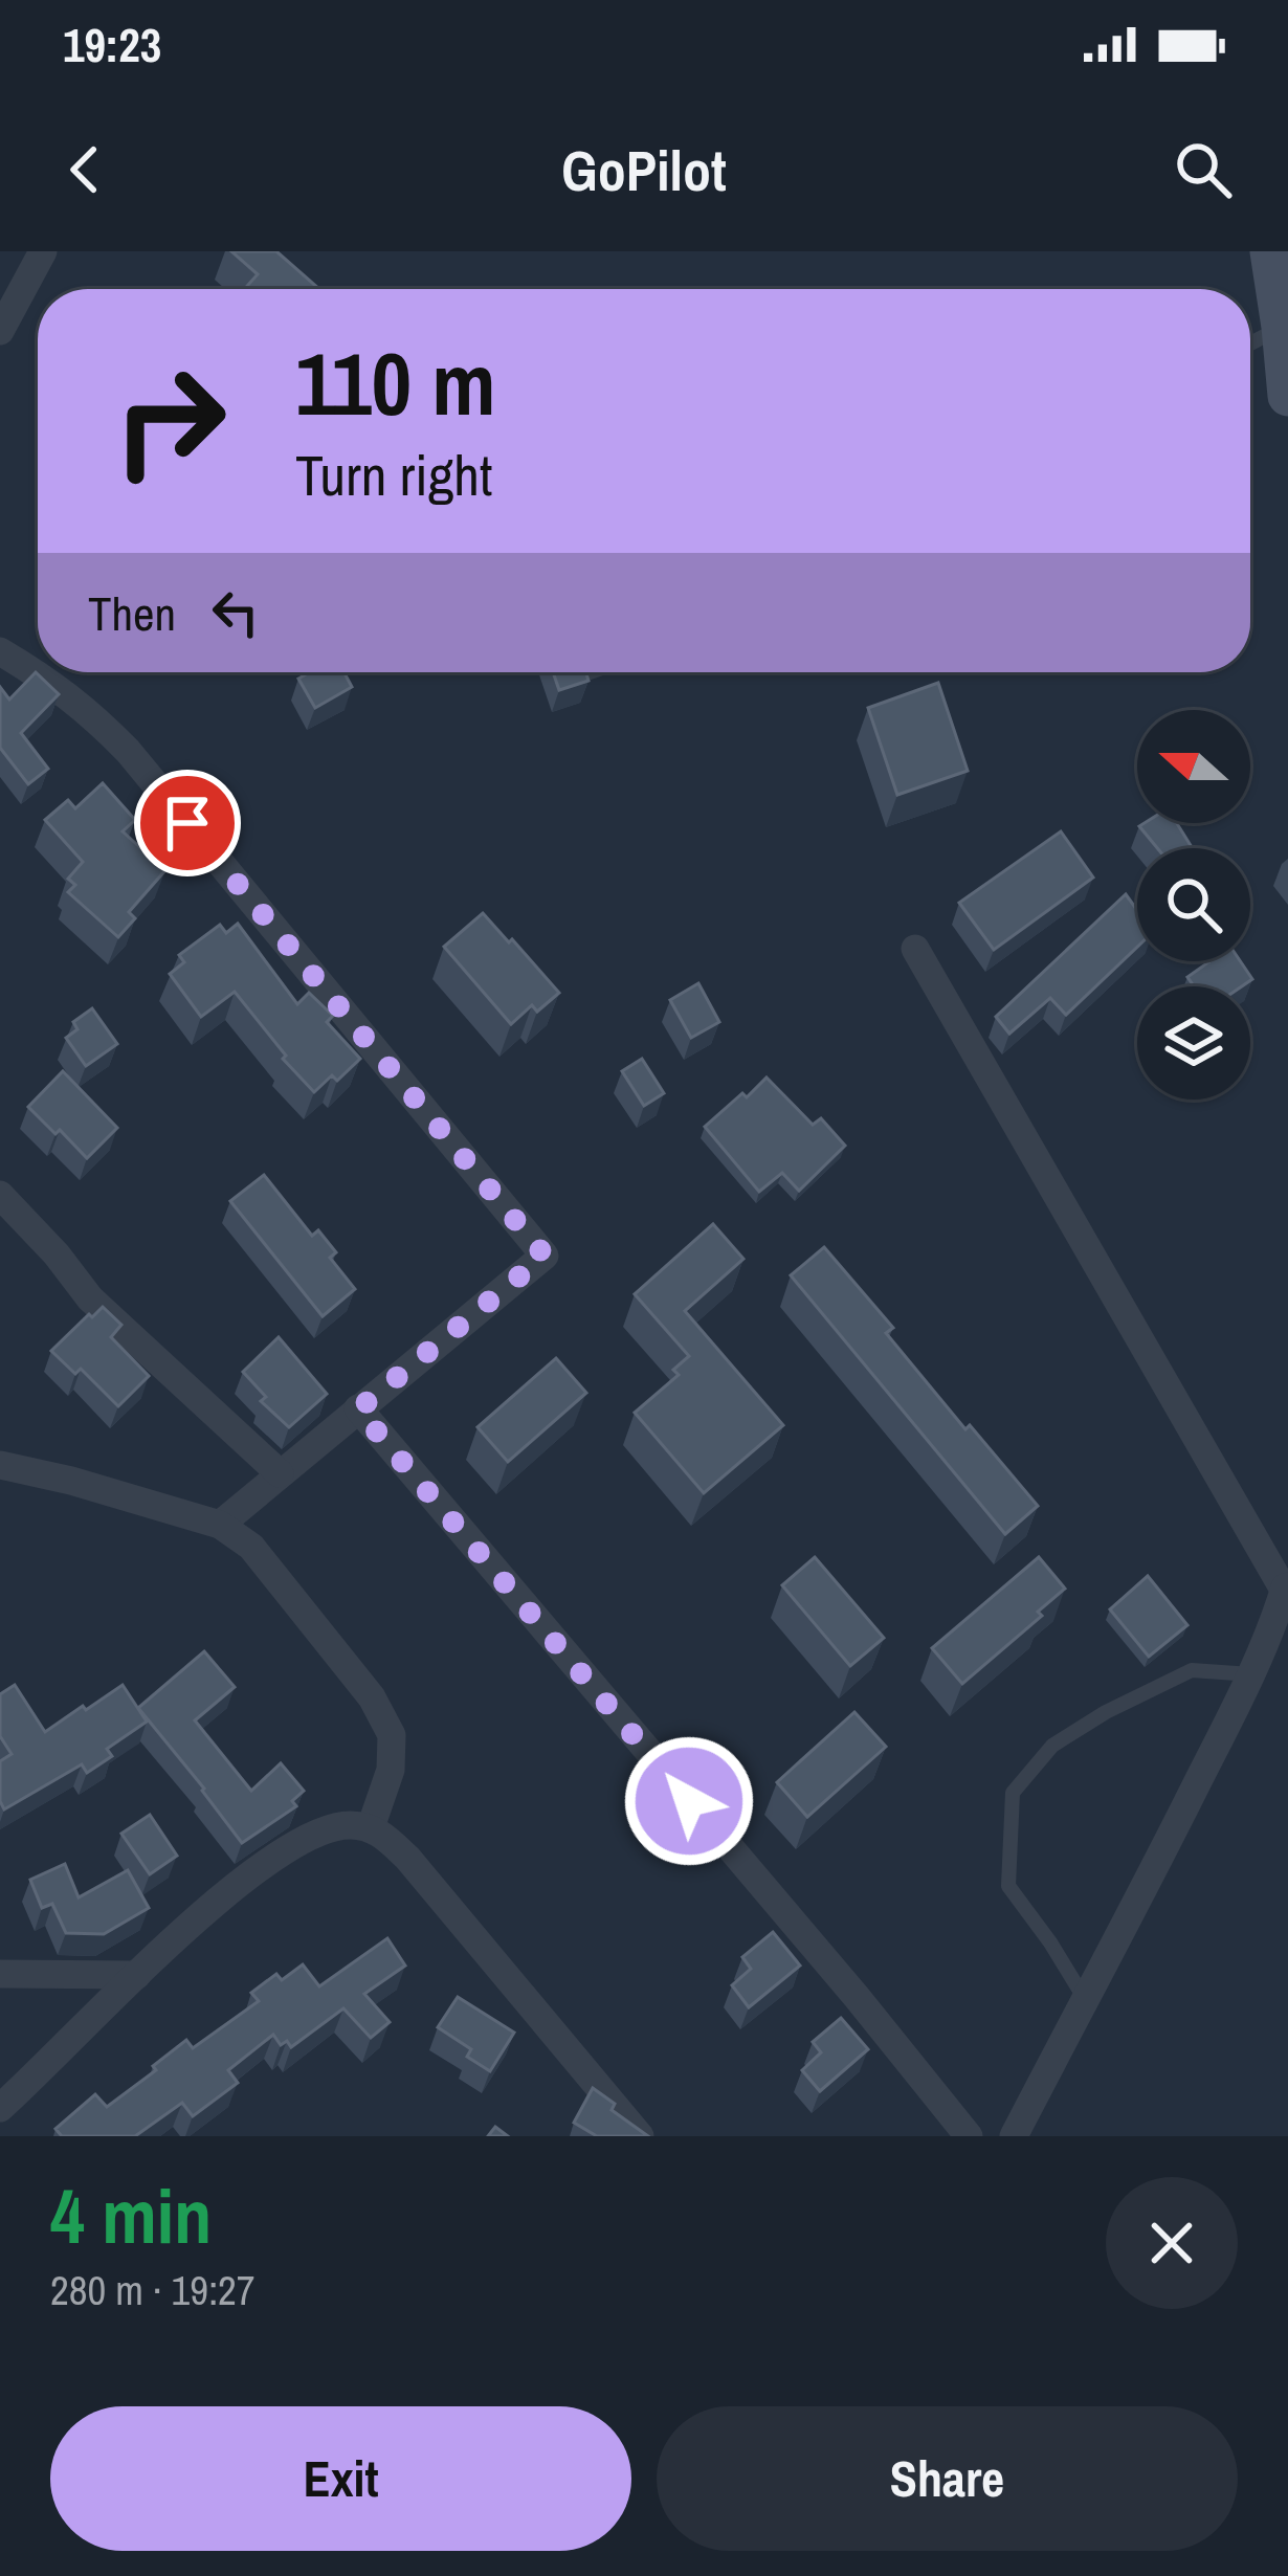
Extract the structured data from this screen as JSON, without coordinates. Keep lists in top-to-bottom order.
{
  "north": "left",
  "page": {
    "status": "19:23",
    "header": "GoPilot",
    "turn": ["110 m", "Turn right"],
    "then": "Then",
    "heading": ["4 min", "280 m · 19:27"],
    "buttons": ["Exit", "Share"]
  }
}
